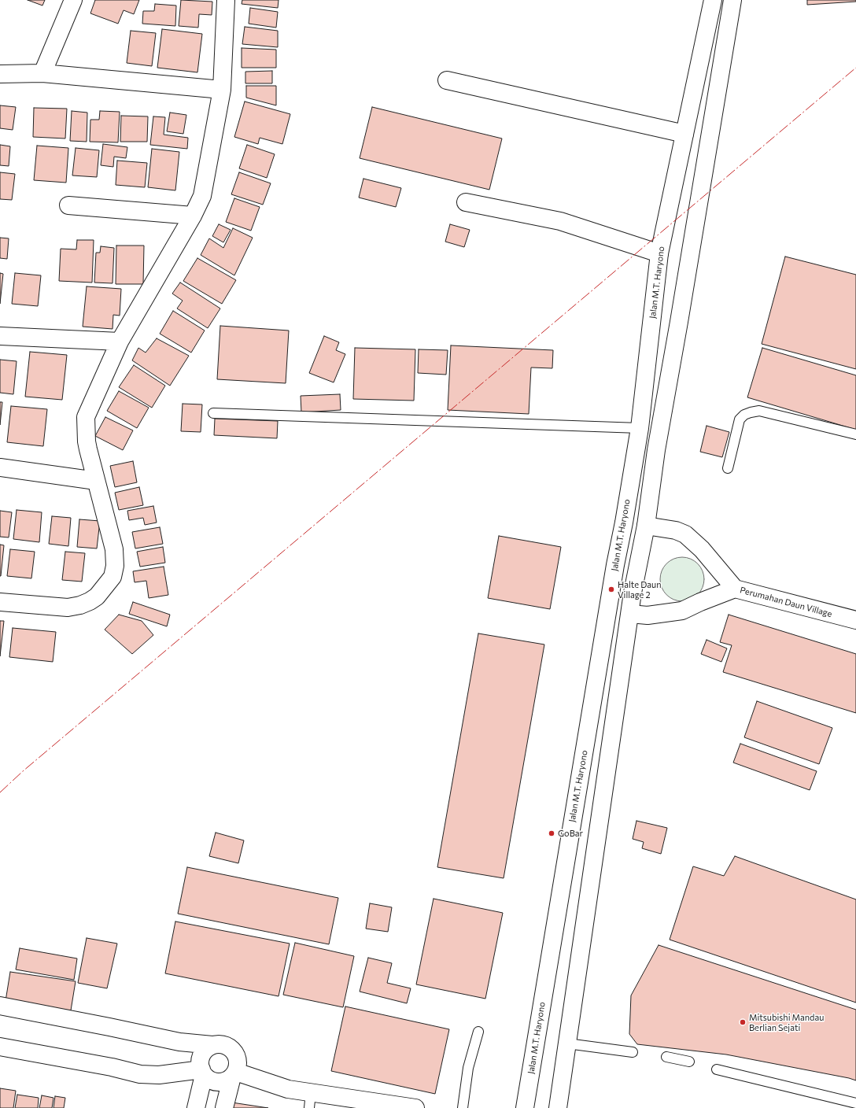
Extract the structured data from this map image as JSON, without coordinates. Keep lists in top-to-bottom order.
{
  "streets": {
    "street": ["Jalan M.T. Haryono", "Perumahan Daun Village"]
  },
  "crossings": [
    ["Jalan M.T. Haryono", "Perumahan Daun Village"]
  ],
  "places": ["Halte Daun Village 2", "GoBar", "Mitsubishi Mandau Berlian Sejati"]
}
